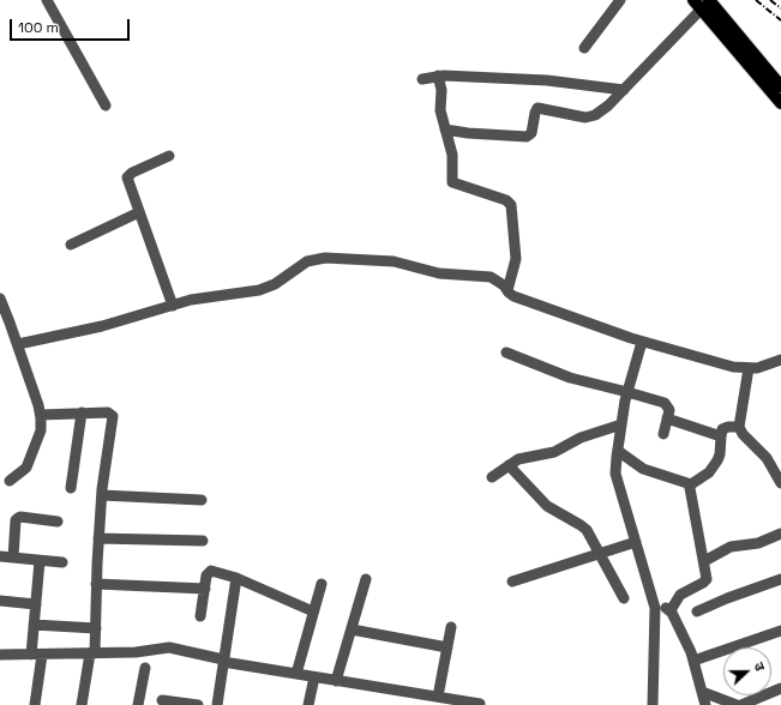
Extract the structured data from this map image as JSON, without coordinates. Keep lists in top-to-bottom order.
{
  "scale_bar": "100 m",
  "north": "right"
}
